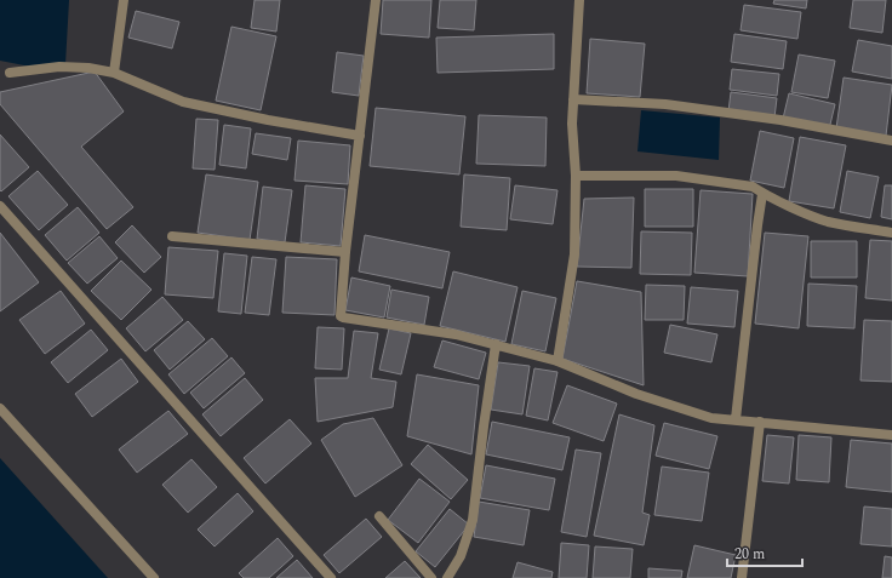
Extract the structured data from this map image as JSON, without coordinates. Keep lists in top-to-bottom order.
{
  "scale_bar": "20 m"
}
